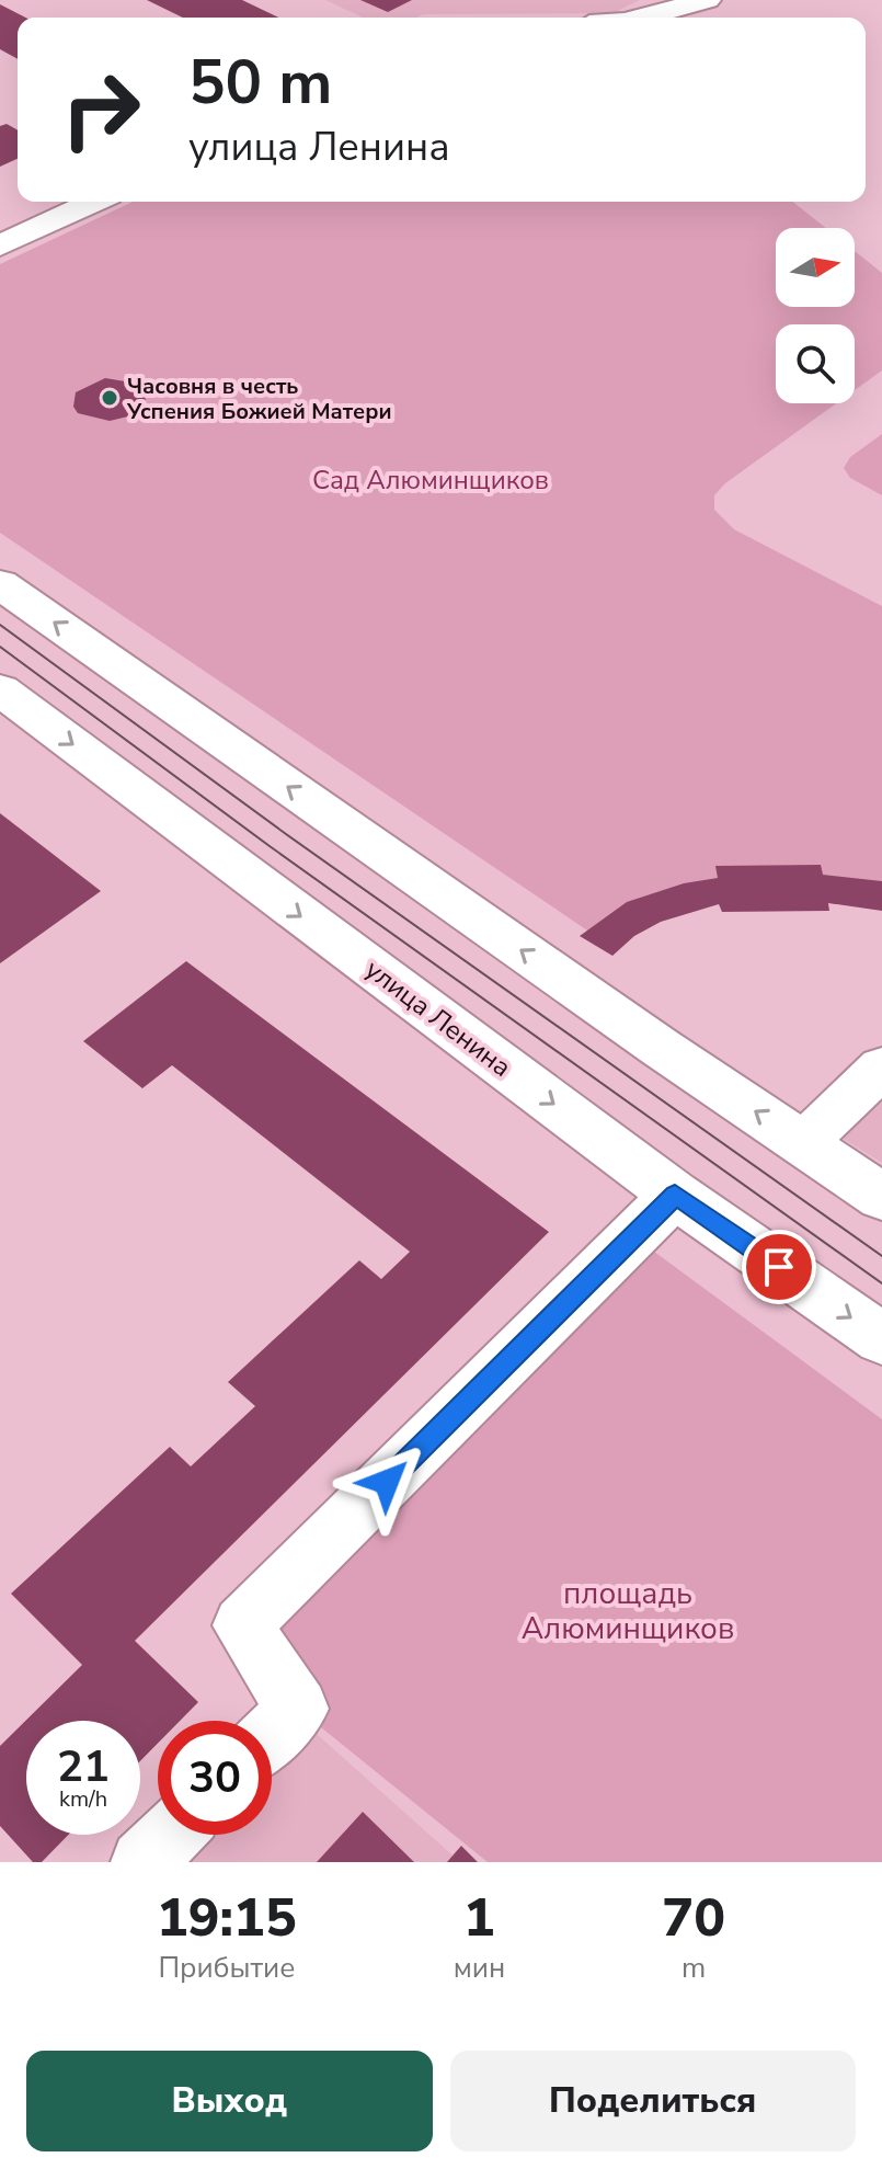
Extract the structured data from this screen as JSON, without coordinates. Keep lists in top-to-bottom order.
{
  "streets": {
    "main road": ["улица Ленина"]
  },
  "parks": ["Сад Алюминщиков", "площадь Алюминщиков"],
  "places": ["Часовня в честь Успения Божией Матери"],
  "north": "right",
  "page": {
    "turn": ["50 m", "улица Ленина"],
    "speed": "21 km/h",
    "limit": "30",
    "eta": [
      "19:15",
      "Прибытие",
      "1",
      "мин",
      "70",
      "m"
    ],
    "buttons": ["Выход", "Поделиться"]
  }
}
